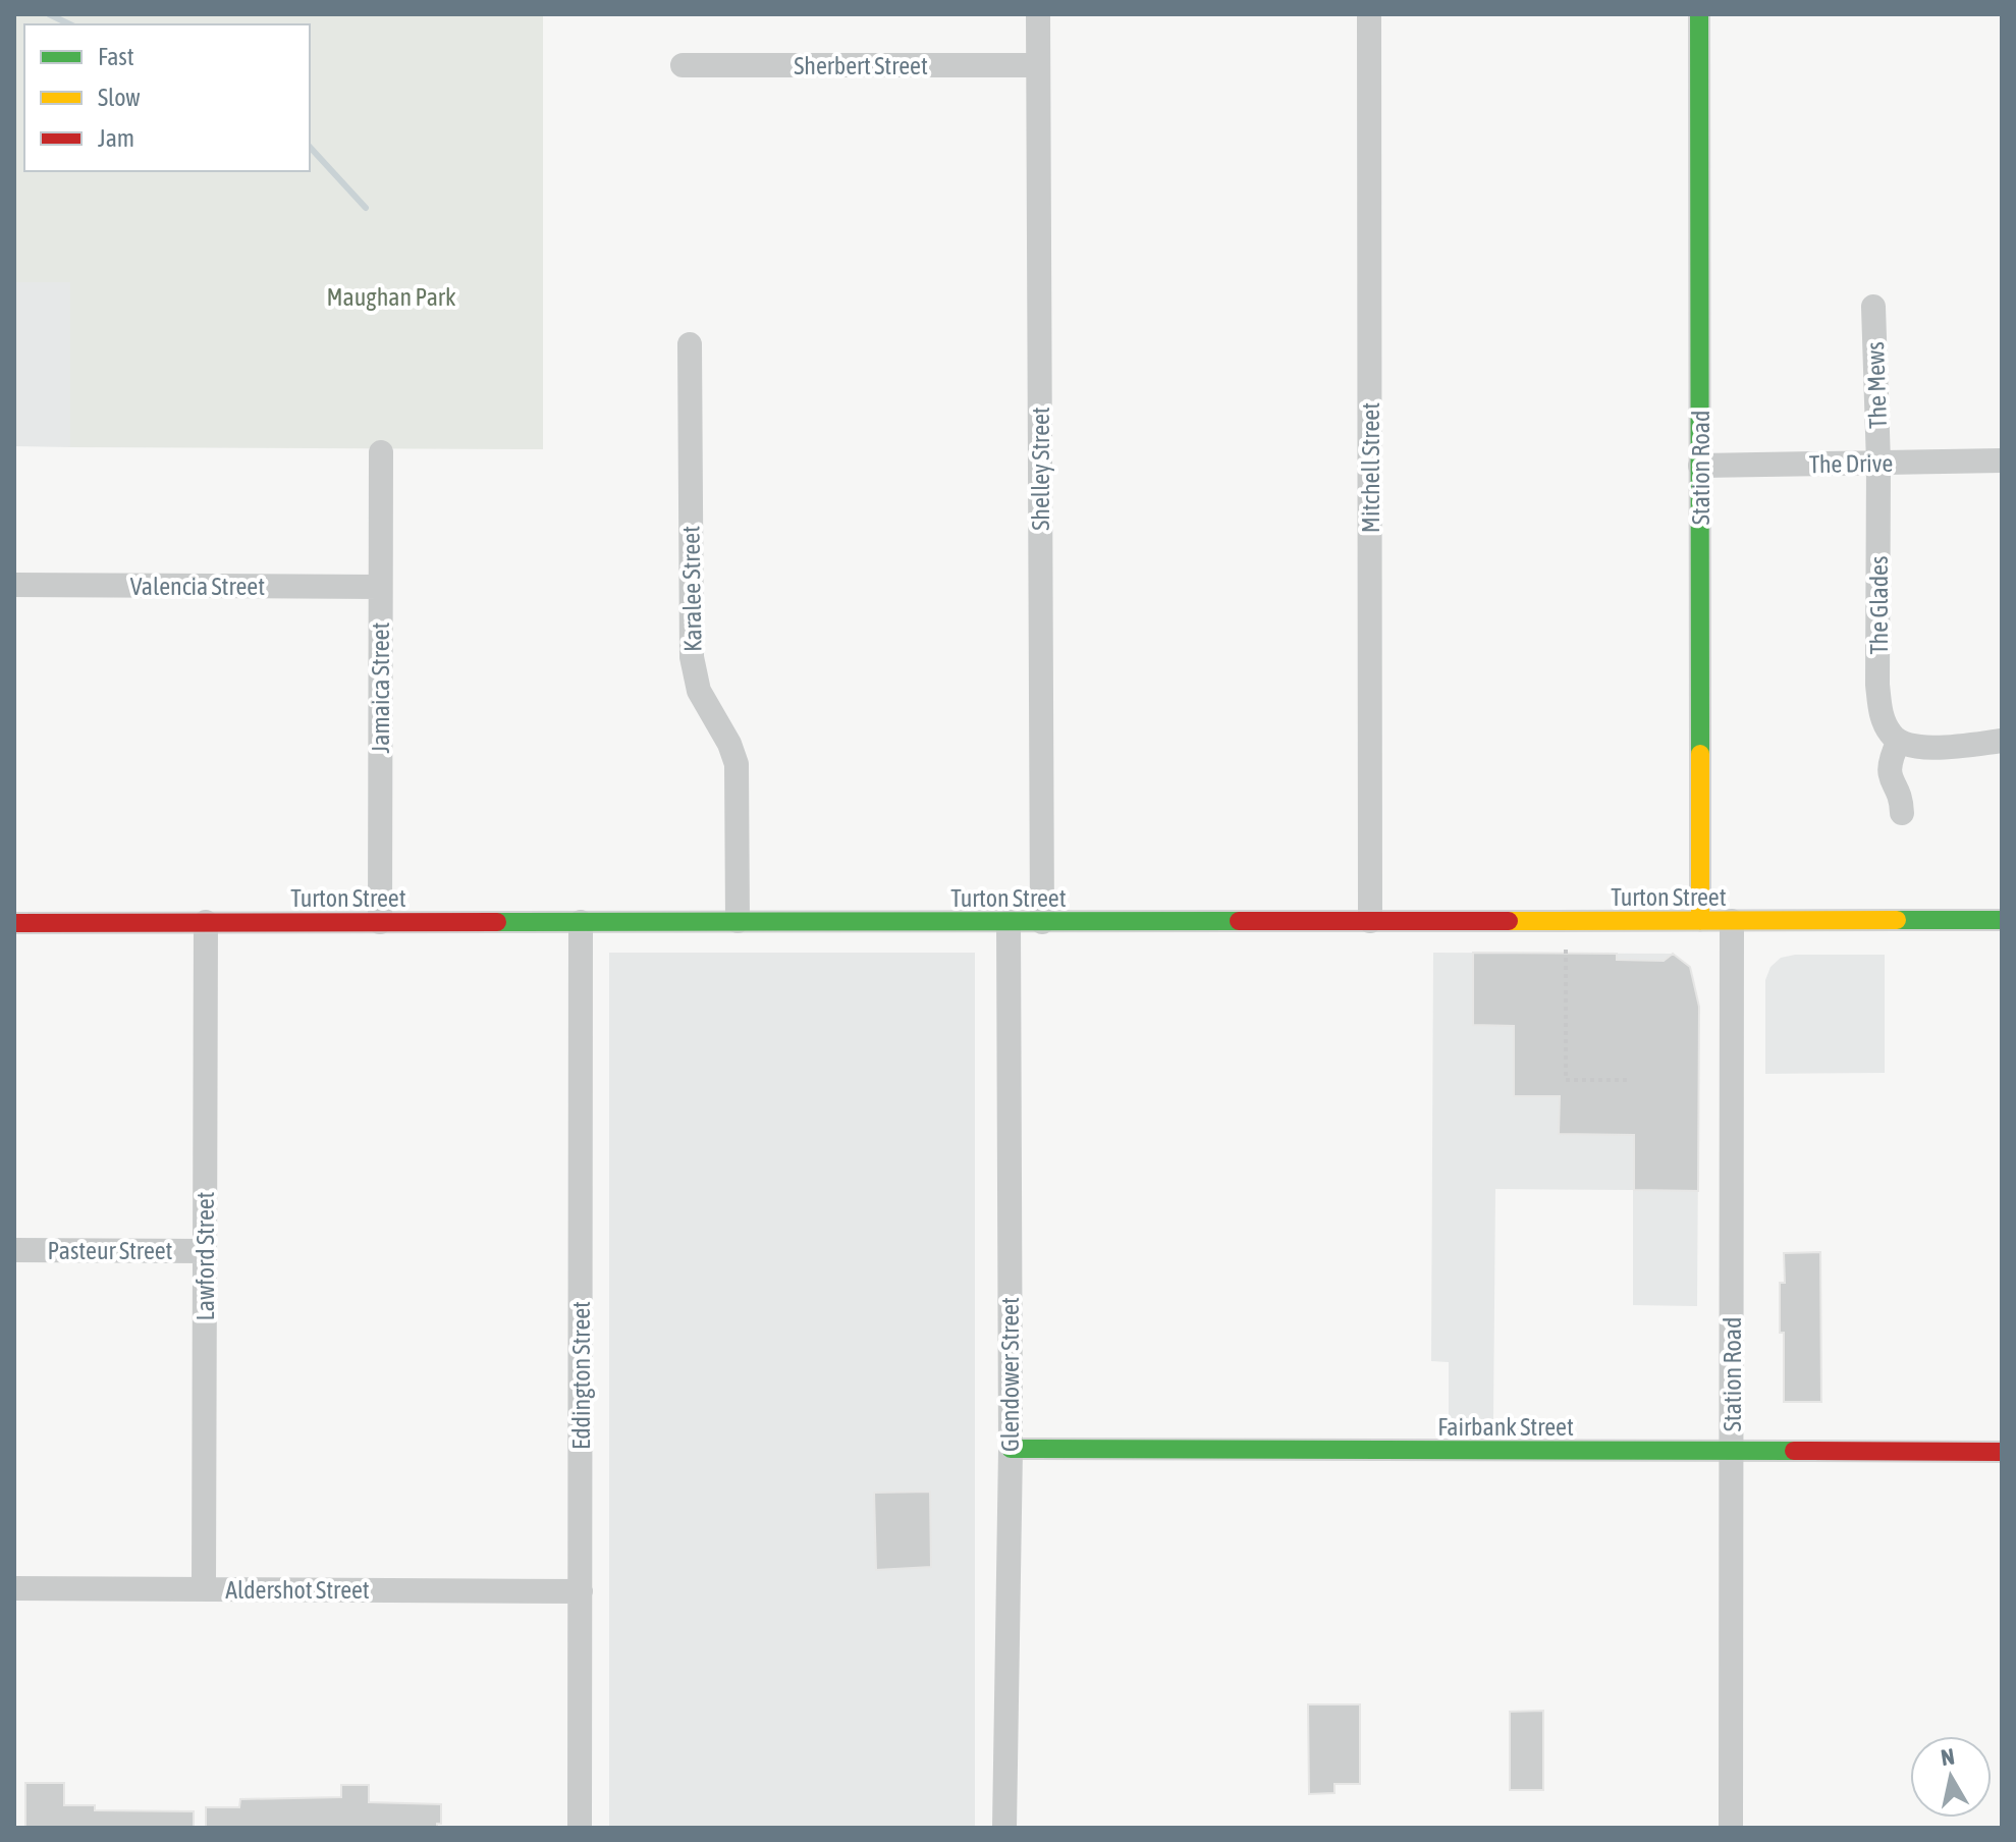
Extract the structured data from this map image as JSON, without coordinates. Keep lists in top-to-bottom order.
{
  "streets": {
    "street": [
      "Sherbert Street",
      "The Mews",
      "The Drive",
      "Mitchell Street",
      "Station Road",
      "Shelley Street",
      "Valencia Street",
      "Karalee Street",
      "The Glades",
      "Jamaica Street",
      "Turton Street",
      "Pasteur Street",
      "Lawford Street",
      "Glendower Street",
      "Eddington Street",
      "Fairbank Street",
      "Aldershot Street"
    ]
  },
  "crossings": [
    ["Sherbert Street", "Shelley Street"],
    ["The Mews", "The Drive"],
    ["The Mews", "The Glades"],
    ["The Drive", "Station Road"],
    ["The Drive", "The Glades"],
    ["Mitchell Street", "Turton Street"],
    ["Station Road", "Turton Street"],
    ["Station Road", "Fairbank Street"],
    ["Shelley Street", "Turton Street"],
    ["Valencia Street", "Jamaica Street"],
    ["Karalee Street", "Turton Street"],
    ["Jamaica Street", "Turton Street"],
    ["Turton Street", "Lawford Street"],
    ["Turton Street", "Glendower Street"],
    ["Turton Street", "Eddington Street"],
    ["Pasteur Street", "Lawford Street"],
    ["Lawford Street", "Aldershot Street"],
    ["Glendower Street", "Fairbank Street"],
    ["Eddington Street", "Aldershot Street"]
  ],
  "parks": ["Maughan Park"],
  "legend": ["Fast", "Slow", "Jam"],
  "north": "top"
}
